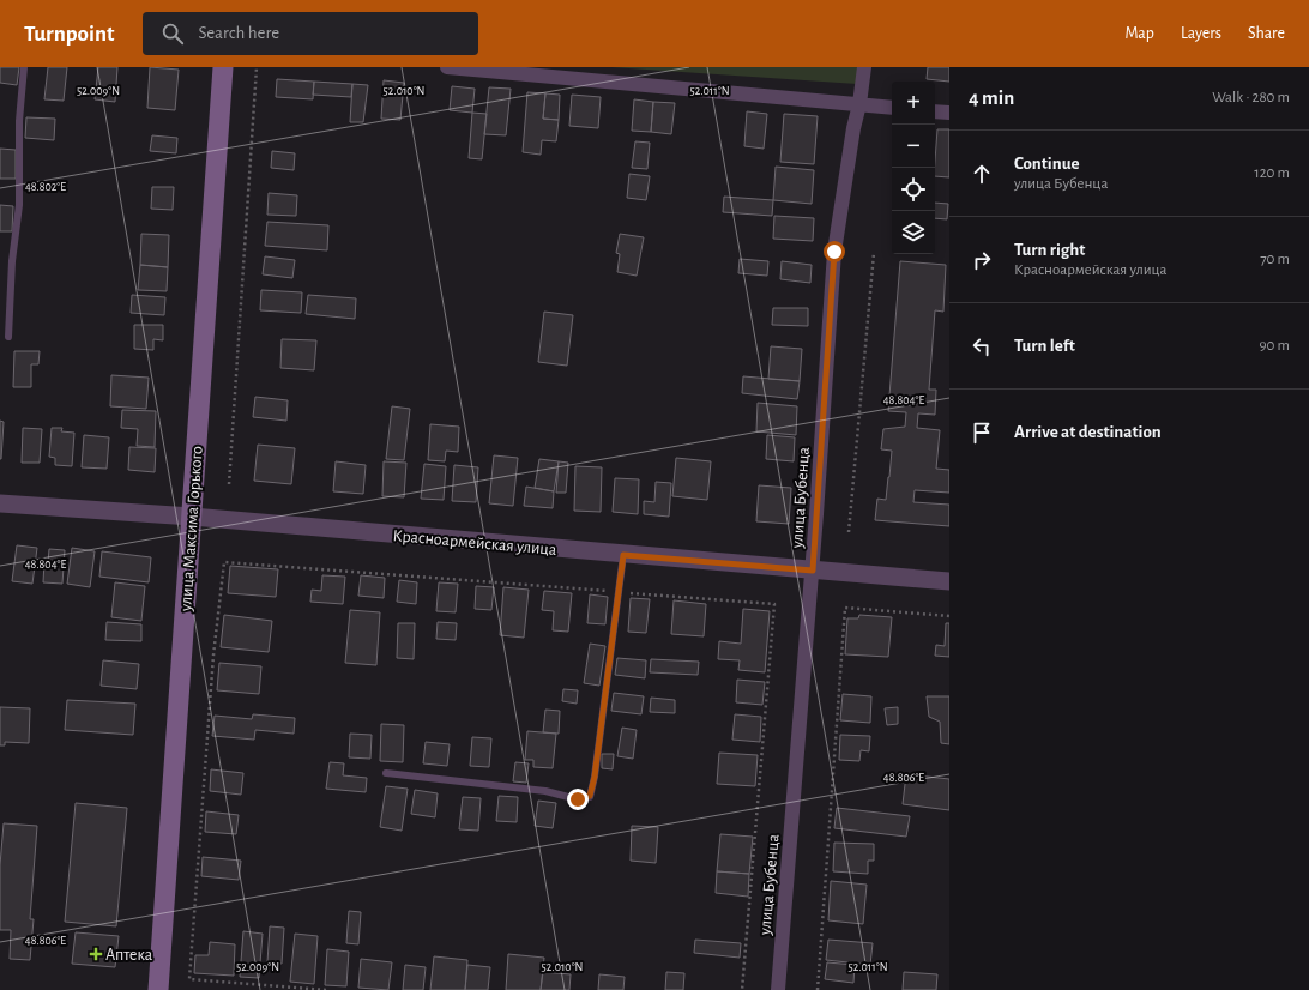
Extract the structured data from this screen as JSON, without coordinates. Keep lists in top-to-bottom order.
{
  "streets": {
    "main road": ["улица Максима Горького"],
    "street": ["улица Бубенца", "Красноармейская улица"]
  },
  "crossings": [
    ["улица Бубенца", "Красноармейская улица"],
    ["улица Максима Горького", "Красноармейская улица"]
  ],
  "places": {
    "health": ["Аптека"]
  },
  "page": {
    "header": "Turnpoint",
    "search": "Search here",
    "nav": ["Map", "Layers", "Share"],
    "heading": ["4 min", "Walk · 280 m"],
    "map_buttons": ["+", "−"],
    "list": [
      ["Continue", "улица Бубенца", "120 m"],
      ["Turn right", "Красноармейская улица", "70 m"],
      ["Turn left", "90 m"],
      "Arrive at destination"
    ]
  },
  "coordinates": [
    "52.009°N",
    "52.010°N",
    "52.011°N",
    "48.802°E",
    "48.804°E",
    "48.806°E"
  ]
}
